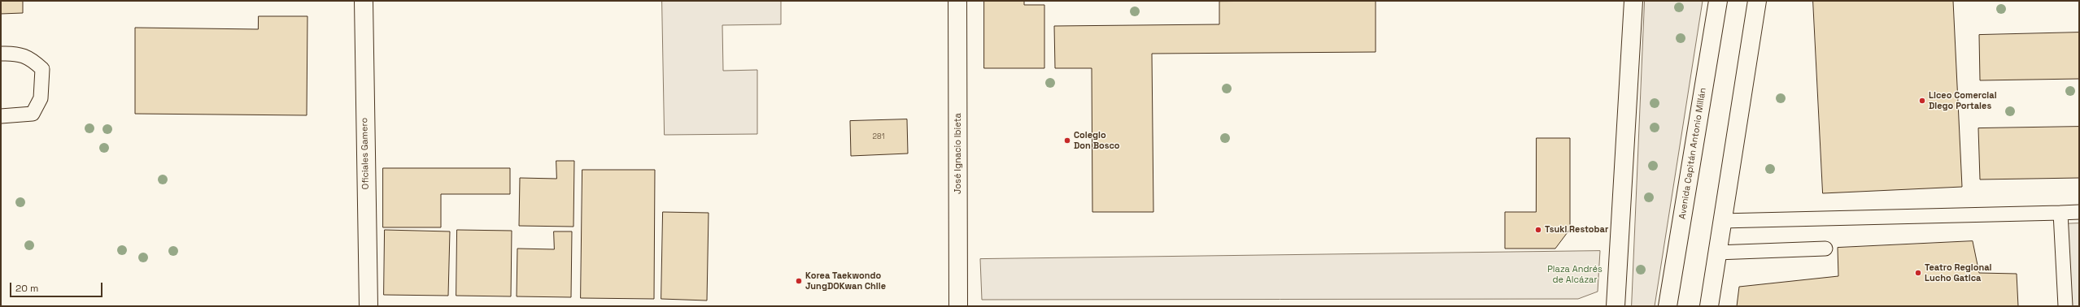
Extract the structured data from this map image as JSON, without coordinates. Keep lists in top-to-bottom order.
{
  "streets": {
    "street": ["Oficiales Gamero", "José Ignacio Ibieta", "Avenida Capitán Antonio Millán"]
  },
  "parks": ["Plaza Andrés de Alcázar"],
  "places": [
    "Liceo Comercial Diego Portales",
    "Colegio Don Bosco",
    "Tsuki Restobar",
    "Teatro Regional Lucho Gatica",
    "Korea Taekwondo JungDOKwan Chile"
  ],
  "house_numbers": ["281"],
  "scale_bar": "20 m"
}
